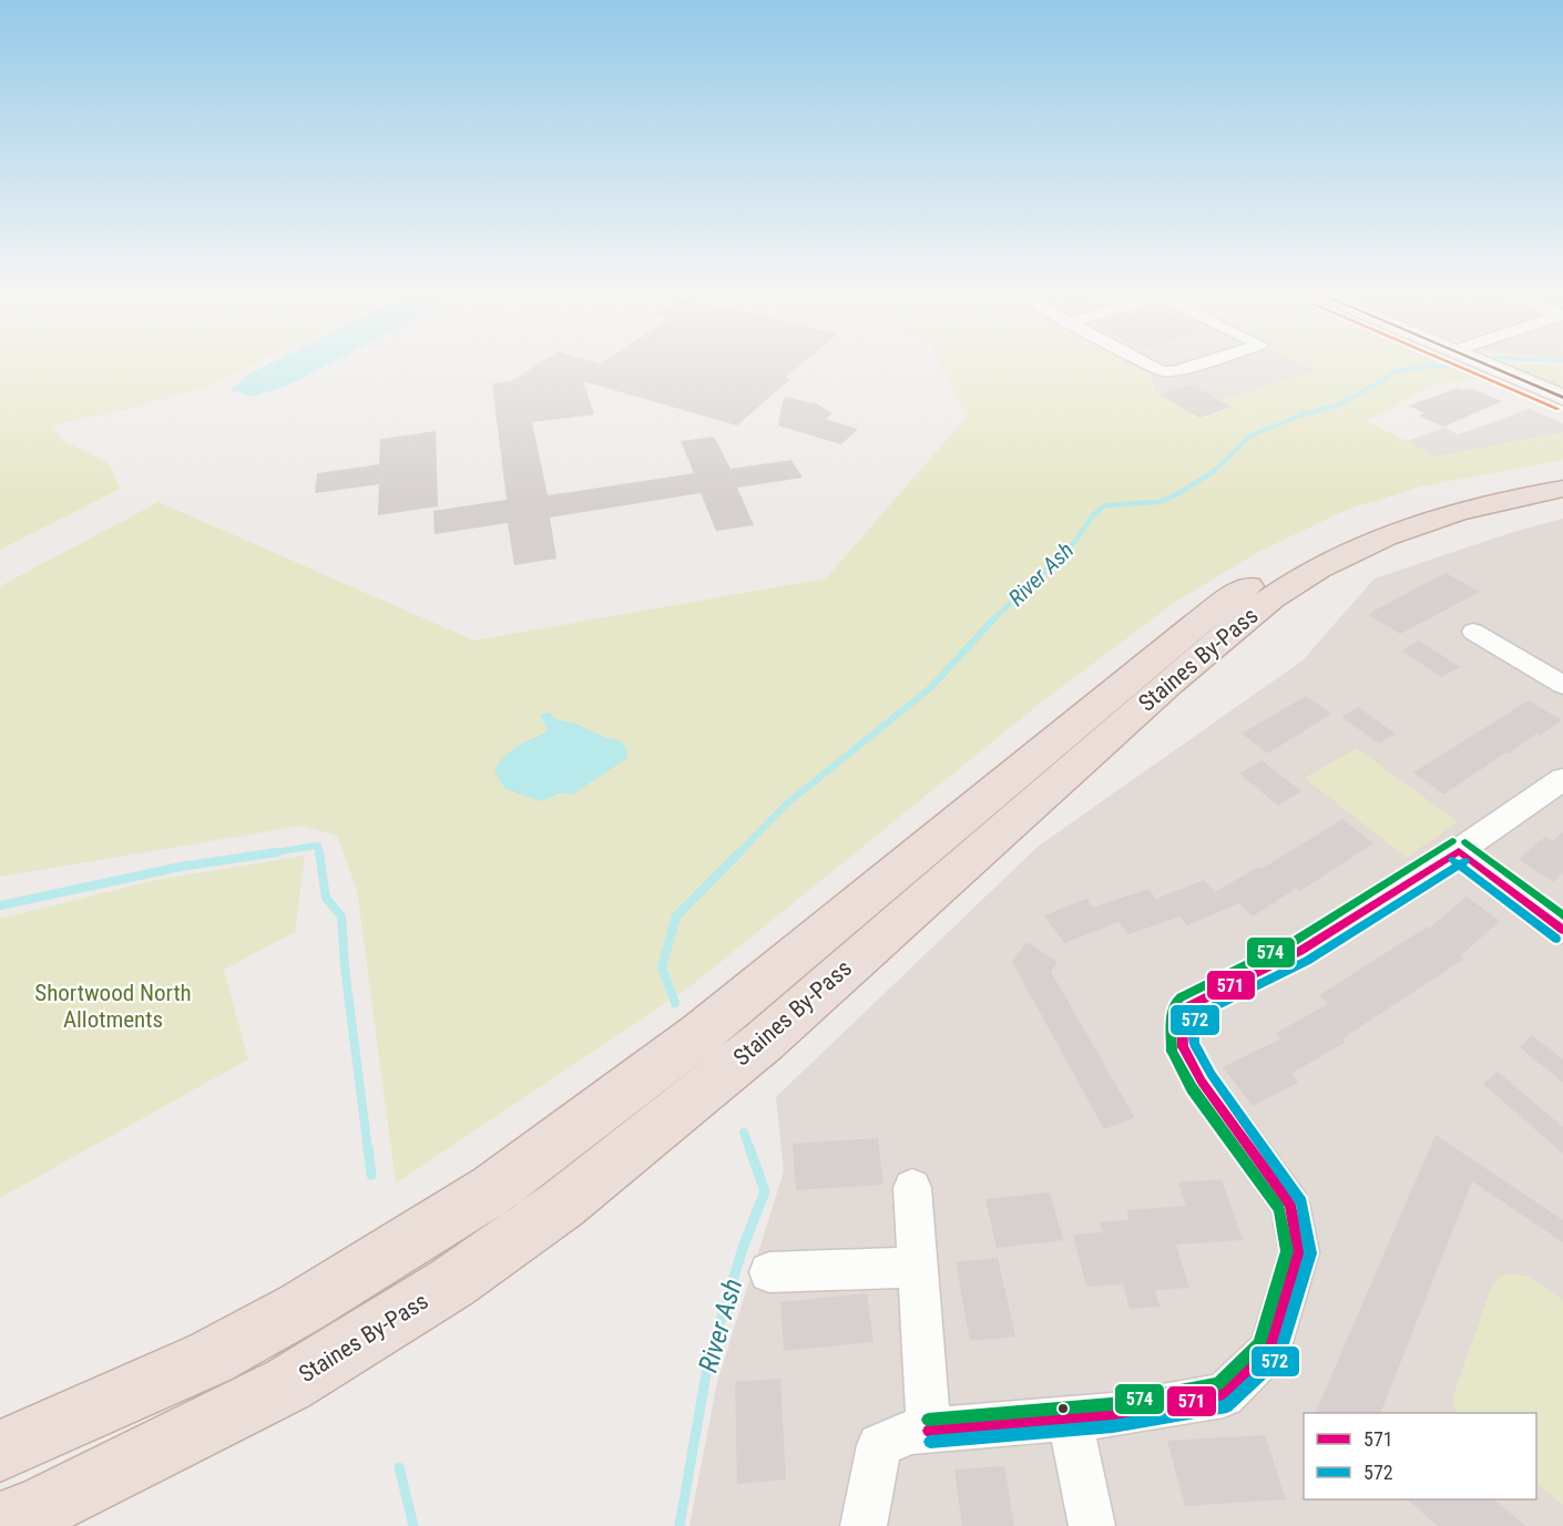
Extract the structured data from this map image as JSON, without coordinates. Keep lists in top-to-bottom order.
{
  "streets": {
    "highway": ["Staines By-Pass"]
  },
  "water": ["River Ash"],
  "parks": ["Shortwood North Allotments"],
  "lines": ["transit line 574", "transit line 571", "transit line 572"],
  "legend": ["571", "572"]
}
